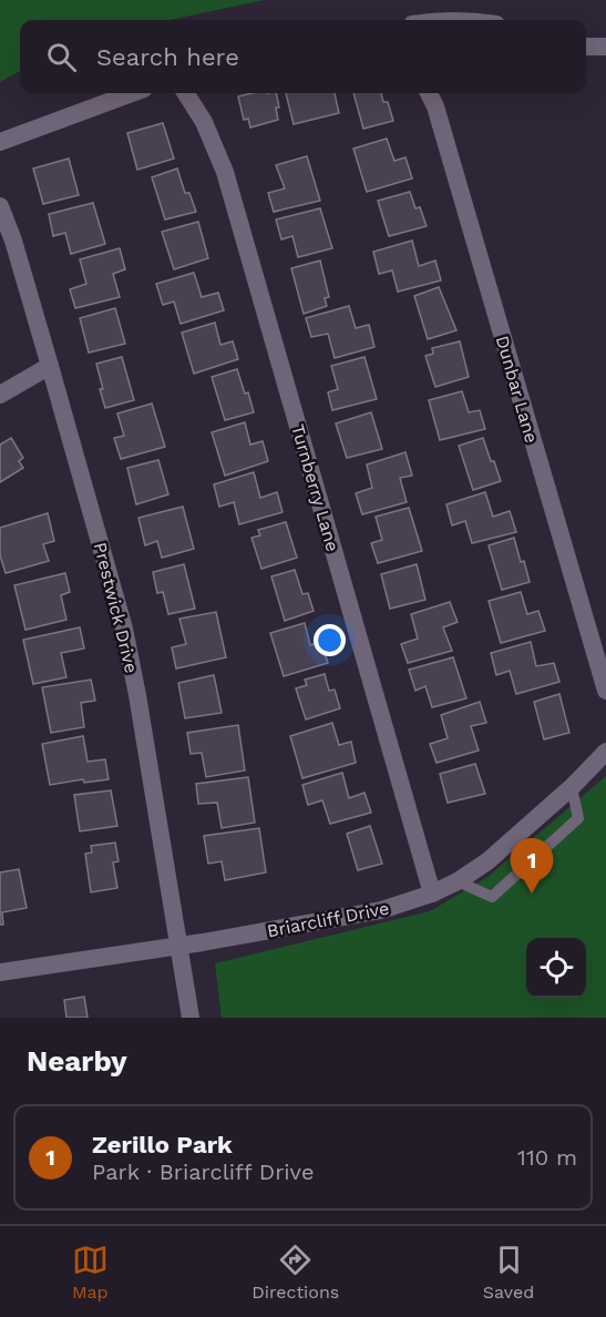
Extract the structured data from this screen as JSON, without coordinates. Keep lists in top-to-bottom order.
{
  "streets": {
    "street": [
      "Dunbar Lane",
      "Turnberry Lane",
      "Prestwick Drive",
      "Briarcliff Drive"
    ]
  },
  "crossings": [
    ["Turnberry Lane", "Briarcliff Drive"]
  ],
  "page": {
    "search": "Search here",
    "pins": "1",
    "heading": "Nearby",
    "list": [
      {
        "mark": "1",
        "name": "Zerillo Park",
        "note": "Park · Briarcliff Drive",
        "value": "110 m"
      }
    ],
    "nav": ["Map", "Directions", "Saved"]
  }
}
